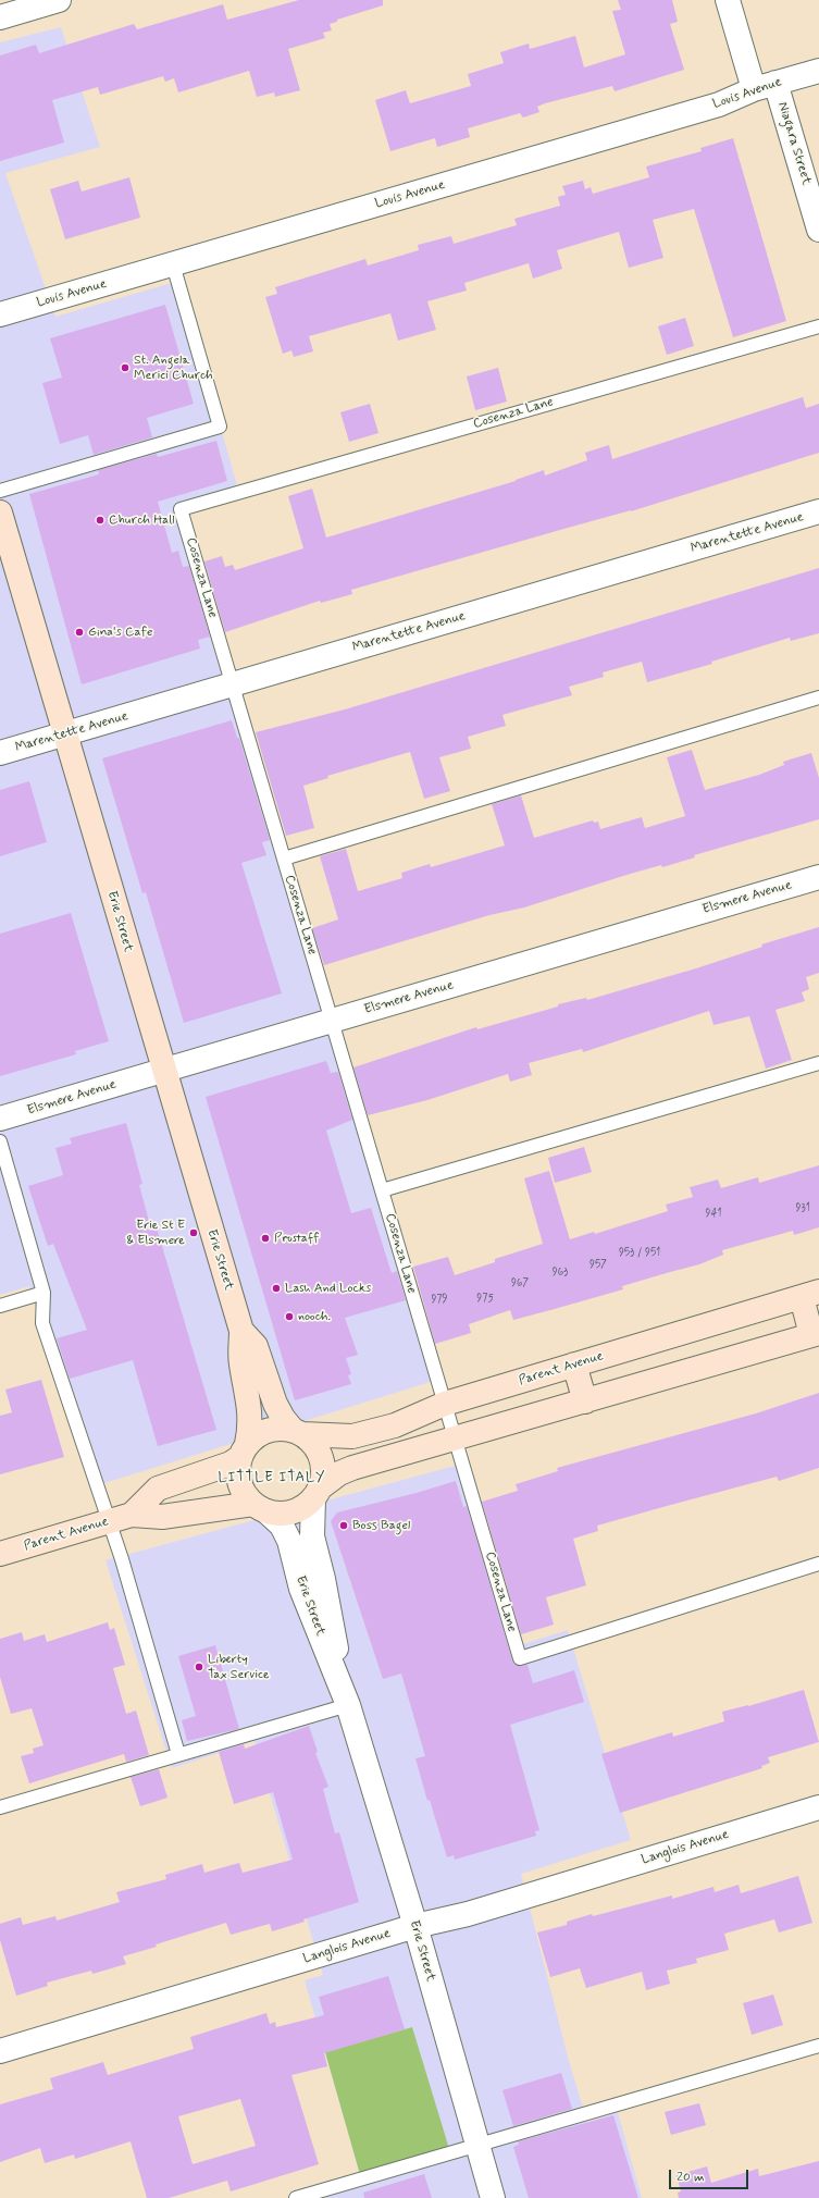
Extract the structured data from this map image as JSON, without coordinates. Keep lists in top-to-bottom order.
{
  "streets": {
    "street": [
      "Louis Avenue",
      "Niagara Street",
      "Marentette Avenue",
      "Elsmere Avenue",
      "Erie Street",
      "Parent Avenue",
      "Langlois Avenue"
    ],
    "lane": ["Cosenza Lane"]
  },
  "crossings": [
    ["Louis Avenue", "Niagara Street"],
    ["Cosenza Lane", "Marentette Avenue"],
    ["Cosenza Lane", "Elsmere Avenue"],
    ["Cosenza Lane", "Parent Avenue"],
    ["Marentette Avenue", "Erie Street"],
    ["Elsmere Avenue", "Erie Street"],
    ["Erie Street", "Parent Avenue"],
    ["Erie Street", "Langlois Avenue"]
  ],
  "districts": ["LITTLE ITALY"],
  "places": [
    "St. Angela Merici Church",
    "Church Hall",
    "Gina's Cafe",
    "Erie St E & Elsmere",
    "Prostaff",
    "Lash And Locks",
    "nooch.",
    "Boss Bagel",
    "Liberty Tax Service"
  ],
  "house_numbers": [
    "931",
    "941",
    "953 / 951",
    "957",
    "963",
    "967",
    "975",
    "979"
  ],
  "scale_bar": "20 m"
}
